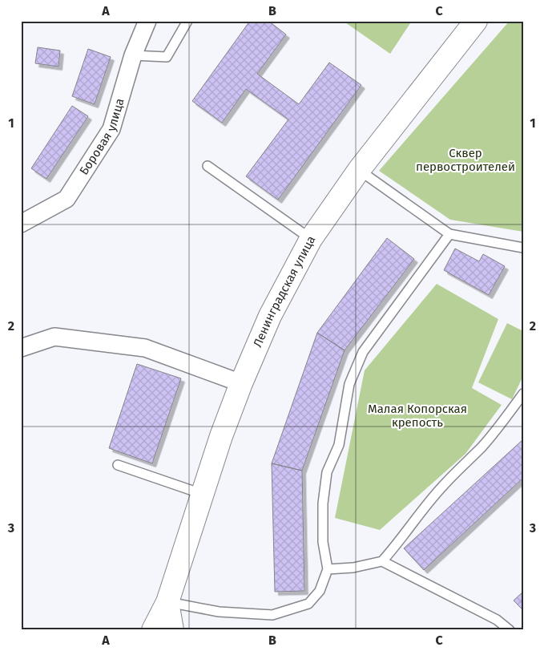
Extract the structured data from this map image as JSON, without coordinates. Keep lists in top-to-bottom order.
{
  "streets": {
    "main road": ["Ленинградская улица"],
    "street": ["Боровая улица"]
  },
  "parks": ["Сквер первостроителей", "Малая Копорская крепость"],
  "grid": {
    "columns": ["A", "B", "C"],
    "rows": ["1", "2", "3"]
  }
}
